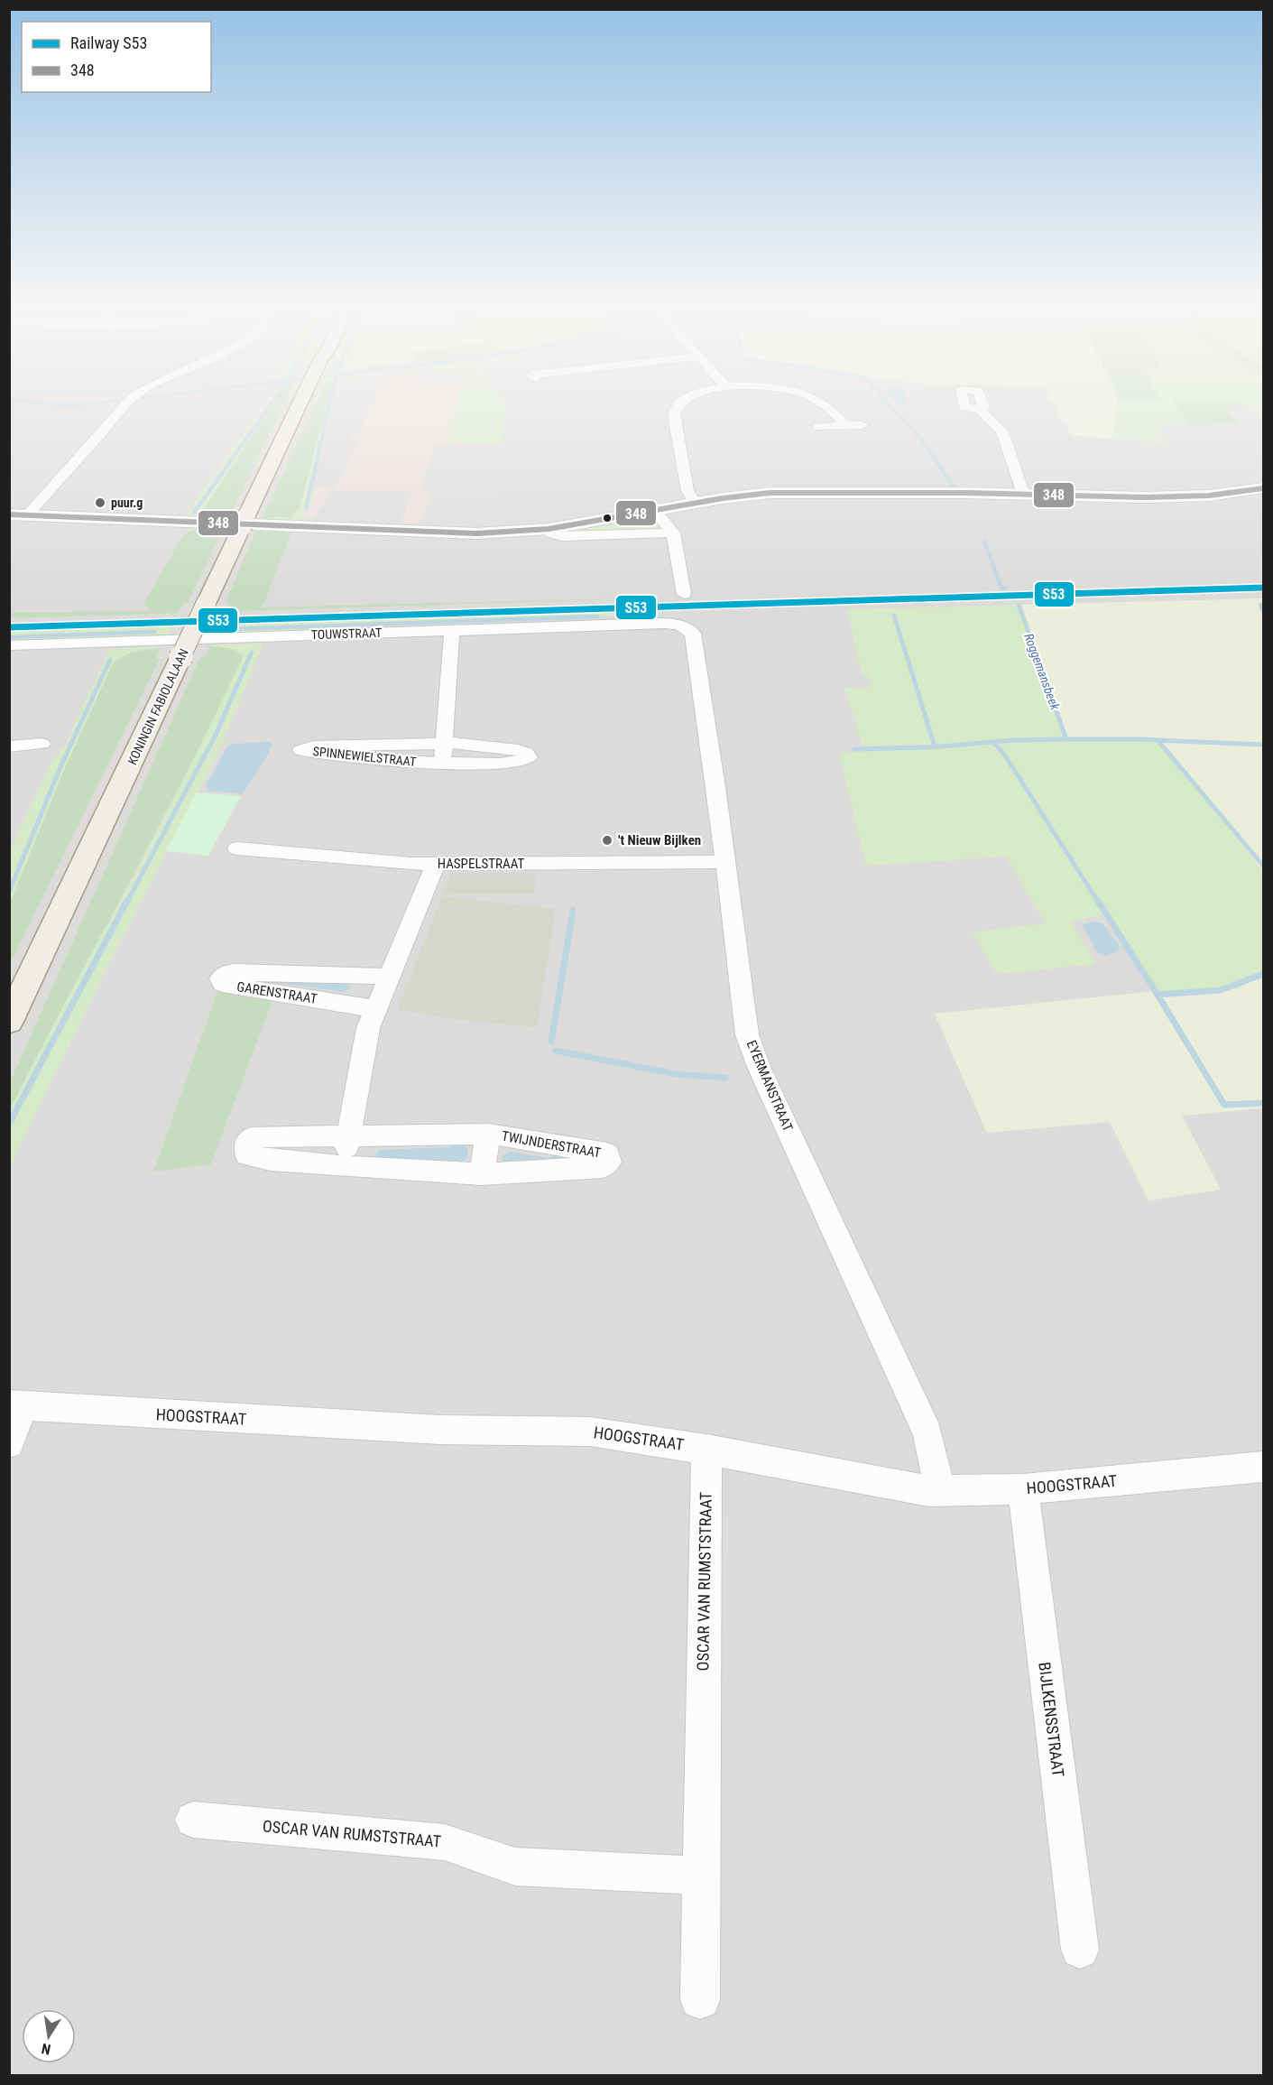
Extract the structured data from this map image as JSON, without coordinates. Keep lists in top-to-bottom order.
{
  "streets": {
    "main road": ["KONINGIN FABIOLALAAN"],
    "street": [
      "TOUWSTRAAT",
      "SPINNEWIELSTRAAT",
      "HASPELSTRAAT",
      "GARENSTRAAT",
      "EYERMANSTRAAT",
      "TWIJNDERSTRAAT",
      "HOOGSTRAAT",
      "OSCAR VAN RUMSTSTRAAT",
      "BIJLKENSSTRAAT"
    ]
  },
  "crossings": [
    ["TOUWSTRAAT", "EYERMANSTRAAT"],
    ["HASPELSTRAAT", "EYERMANSTRAAT"],
    ["EYERMANSTRAAT", "HOOGSTRAAT"],
    ["HOOGSTRAAT", "OSCAR VAN RUMSTSTRAAT"],
    ["HOOGSTRAAT", "BIJLKENSSTRAAT"]
  ],
  "water": ["Roggemansbeek"],
  "places": ["puur.g", "'t Nieuw Bijlken"],
  "lines": ["transit line 348", "rail line S53"],
  "legend": ["Railway S53", "348"],
  "north": "bottom"
}
